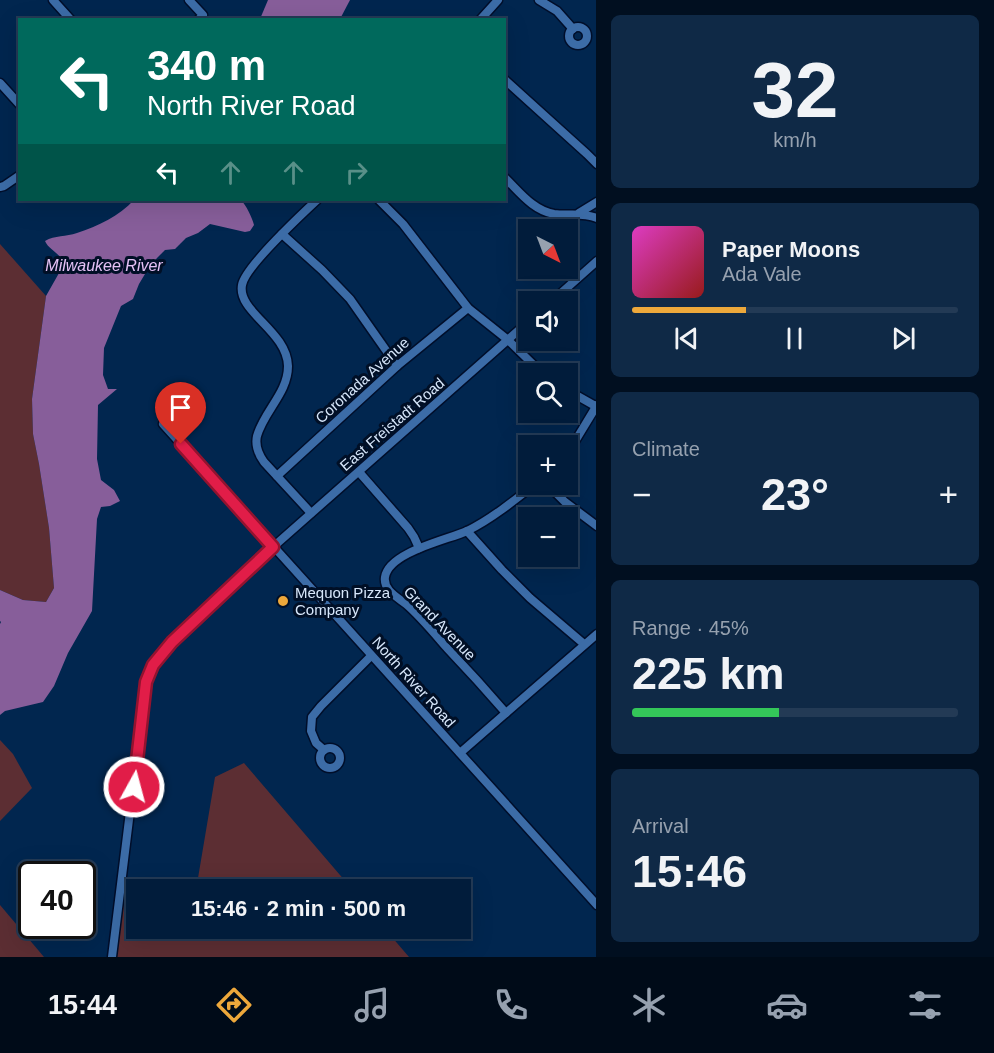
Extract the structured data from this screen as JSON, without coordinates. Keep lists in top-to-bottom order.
{
  "streets": {
    "street": [
      "Coronada Avenue",
      "East Freistadt Road",
      "Grand Avenue",
      "North River Road"
    ]
  },
  "crossings": [
    ["East Freistadt Road", "North River Road"]
  ],
  "water": ["Milwaukee River"],
  "places": ["Mequon Pizza Company"],
  "north": "bottom right",
  "page": {
    "tile": [
      ["32", "km/h"],
      "Climate",
      ["Range · 45%", "225 km"],
      ["Arrival", "15:46"]
    ],
    "turn": ["340 m", "North River Road"],
    "map_buttons": ["+", "−"],
    "song": ["Paper Moons", "Ada Vale"],
    "heat": ["−", "23°", "+"],
    "limit": "40",
    "trip": "15:46 · 2 min · 500 m",
    "tabs": "15:44"
  }
}
